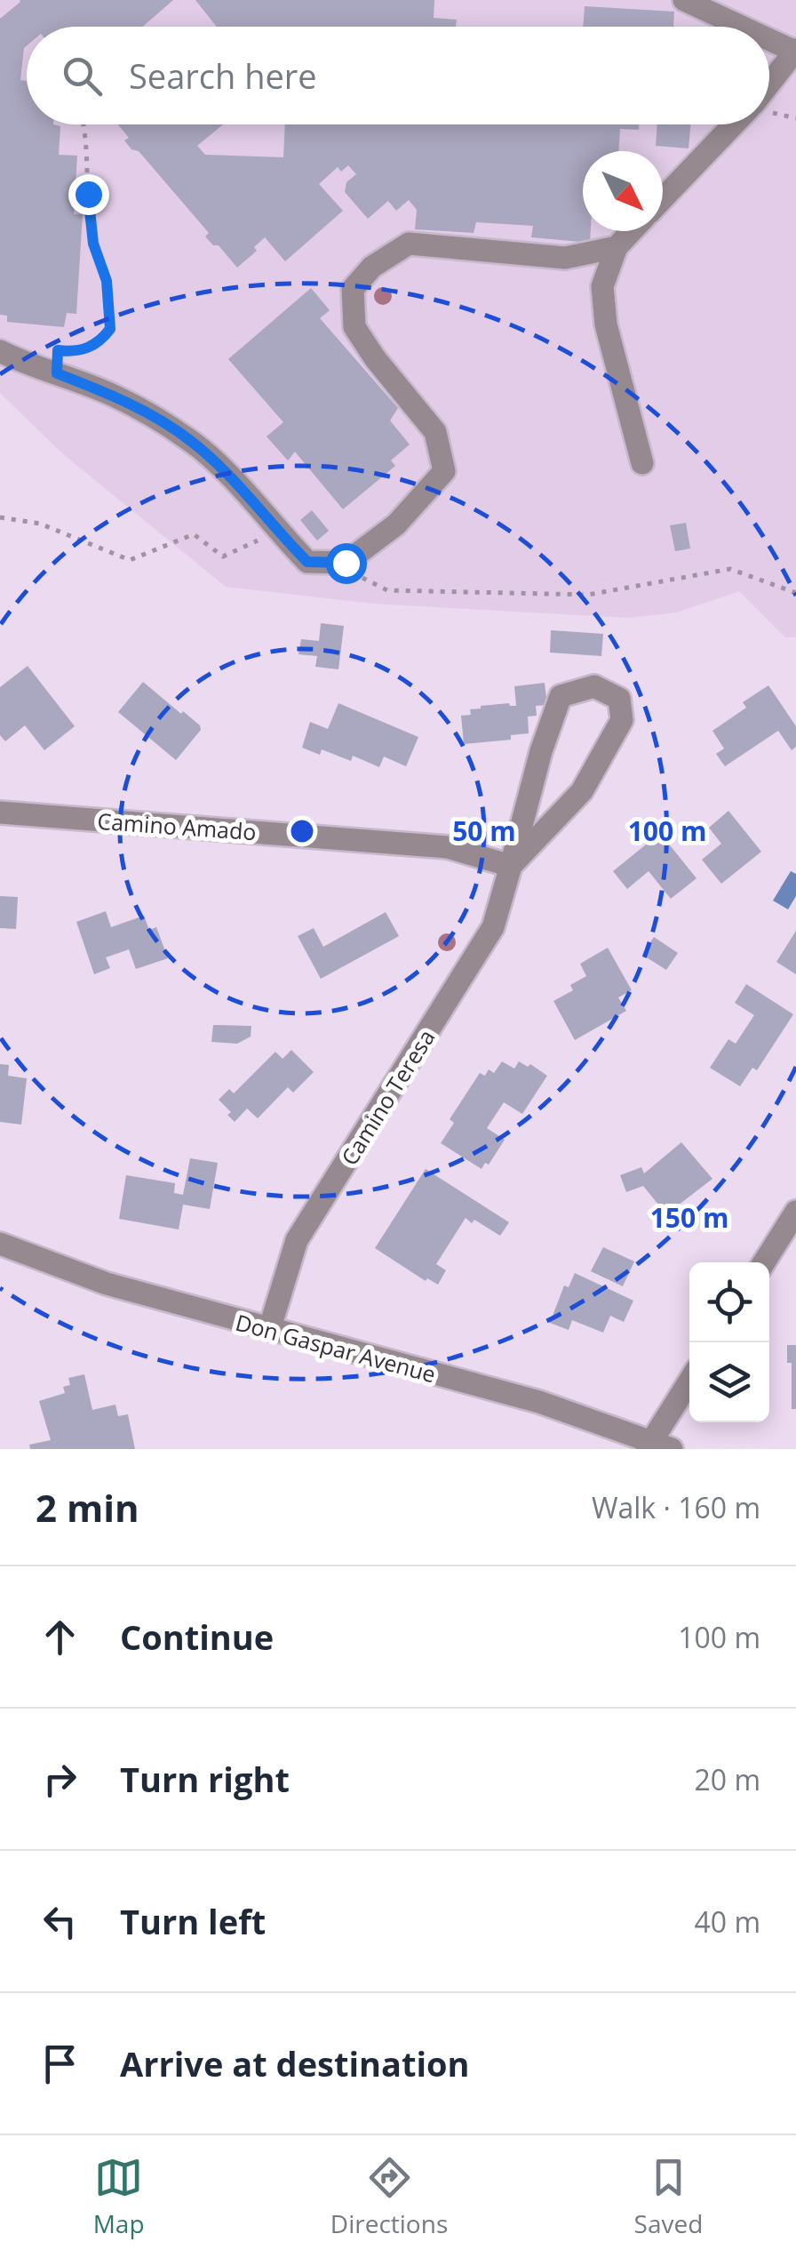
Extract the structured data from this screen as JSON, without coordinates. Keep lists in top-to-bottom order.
{
  "streets": {
    "street": ["Camino Amado", "Camino Teresa", "Don Gaspar Avenue"]
  },
  "crossings": [
    ["Camino Amado", "Camino Teresa"],
    ["Camino Teresa", "Don Gaspar Avenue"]
  ],
  "north": "bottom right",
  "page": {
    "search": "Search here",
    "heading": ["2 min", "Walk · 160 m"],
    "list": [
      ["Continue", "100 m"],
      ["Turn right", "20 m"],
      ["Turn left", "40 m"],
      "Arrive at destination"
    ],
    "nav": ["Map", "Directions", "Saved"]
  },
  "rings": ["50 m", "100 m", "150 m"]
}
